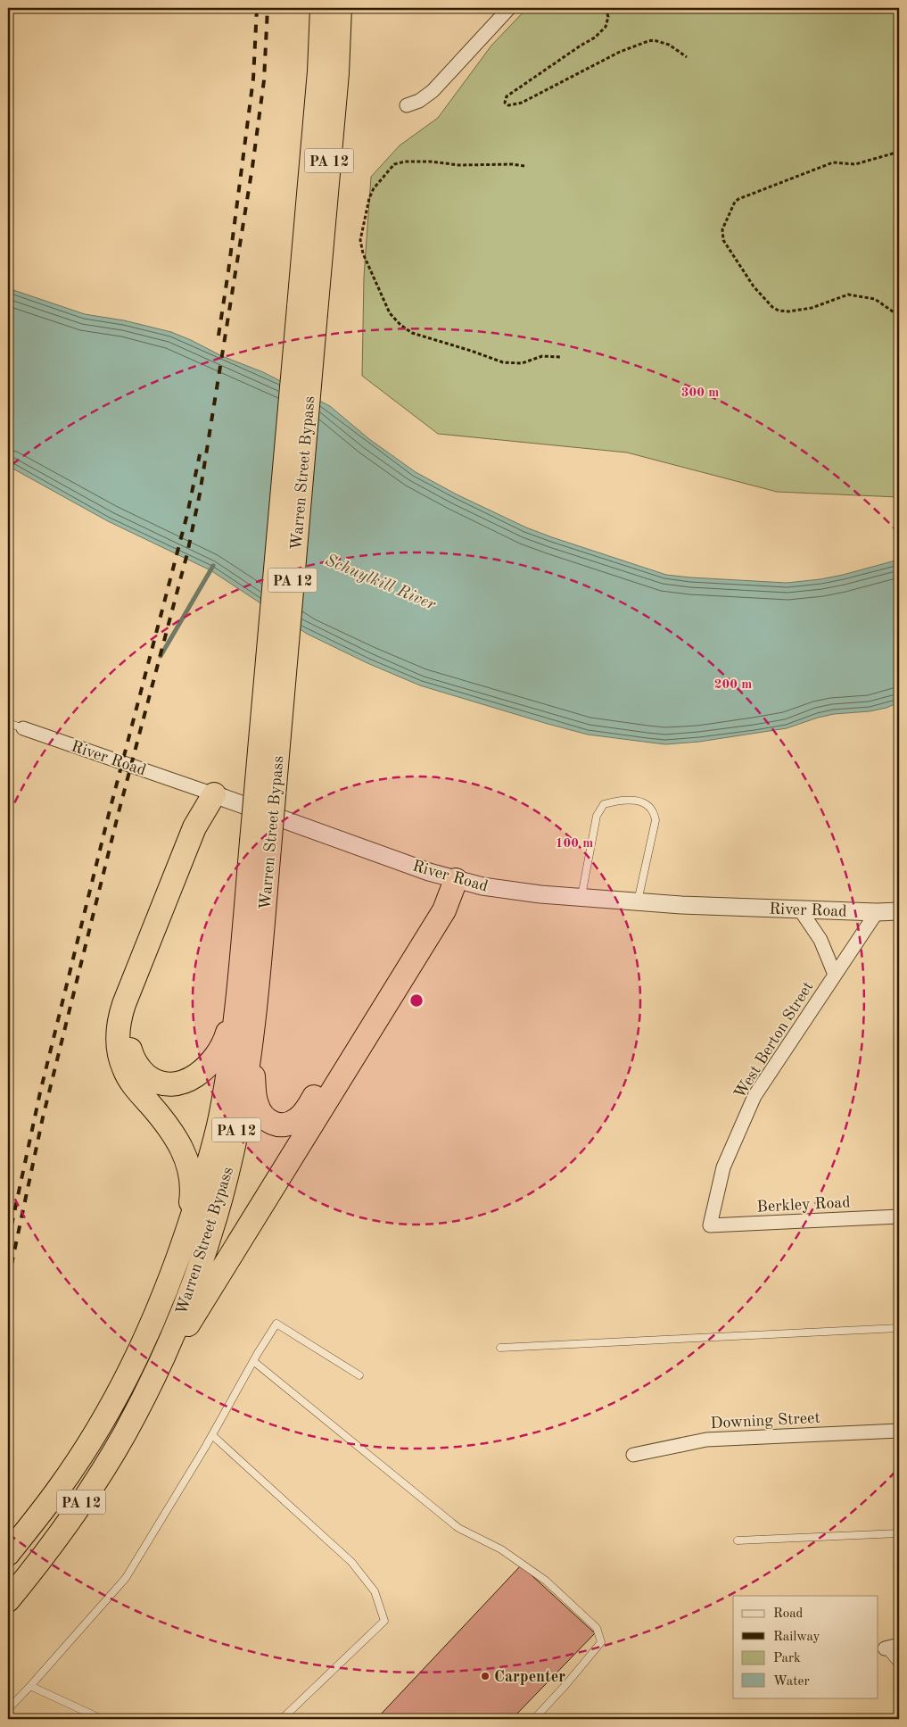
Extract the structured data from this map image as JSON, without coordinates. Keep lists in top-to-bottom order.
{
  "streets": {
    "highway": ["PA 12", "Warren Street Bypass"],
    "street": [
      "River Road",
      "West Berton Street",
      "Berkley Road",
      "Downing Street"
    ]
  },
  "crossings": [
    ["River Road", "West Berton Street"],
    ["West Berton Street", "Berkley Road"]
  ],
  "water": ["Schuylkill River"],
  "places": ["Carpenter"],
  "legend": [
    "Road",
    "Railway",
    "Park",
    "Water"
  ],
  "rings": ["300 m", "200 m", "100 m"]
}
